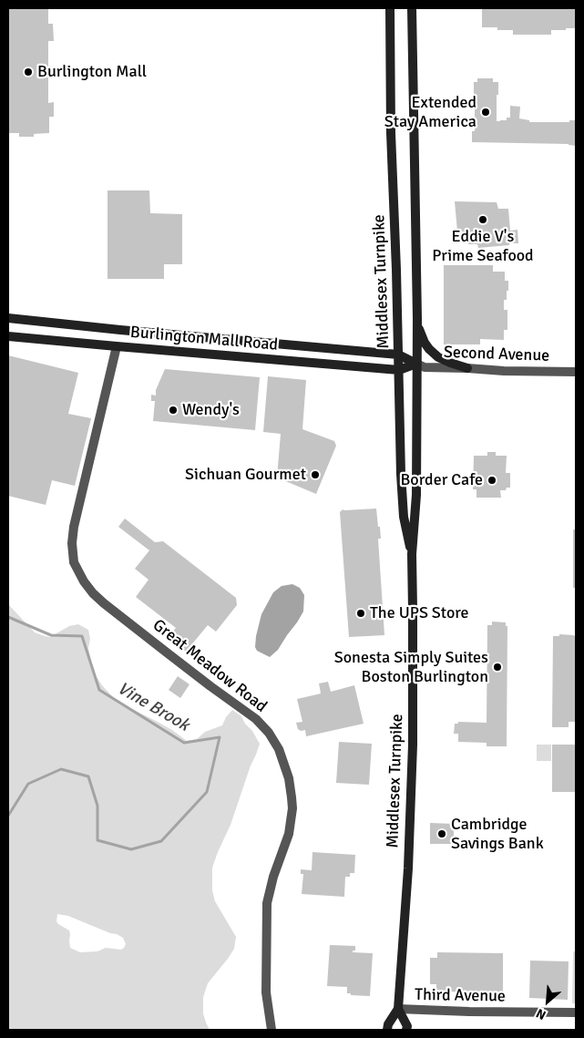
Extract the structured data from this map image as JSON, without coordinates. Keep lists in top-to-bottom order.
{
  "streets": {
    "main road": ["Middlesex Turnpike", "Burlington Mall Road"],
    "street": ["Second Avenue", "Great Meadow Road", "Third Avenue"]
  },
  "crossings": [
    ["Middlesex Turnpike", "Burlington Mall Road"],
    ["Middlesex Turnpike", "Second Avenue"],
    ["Middlesex Turnpike", "Third Avenue"],
    ["Burlington Mall Road", "Great Meadow Road"]
  ],
  "water": ["Vine Brook"],
  "places": [
    "Burlington Mall",
    "Extended Stay America",
    "Eddie V's Prime Seafood",
    "Wendy's",
    "Sichuan Gourmet",
    "Border Cafe",
    "The UPS Store",
    "Sonesta Simply Suites Boston Burlington",
    "Cambridge Savings Bank"
  ],
  "north": "bottom left"
}
